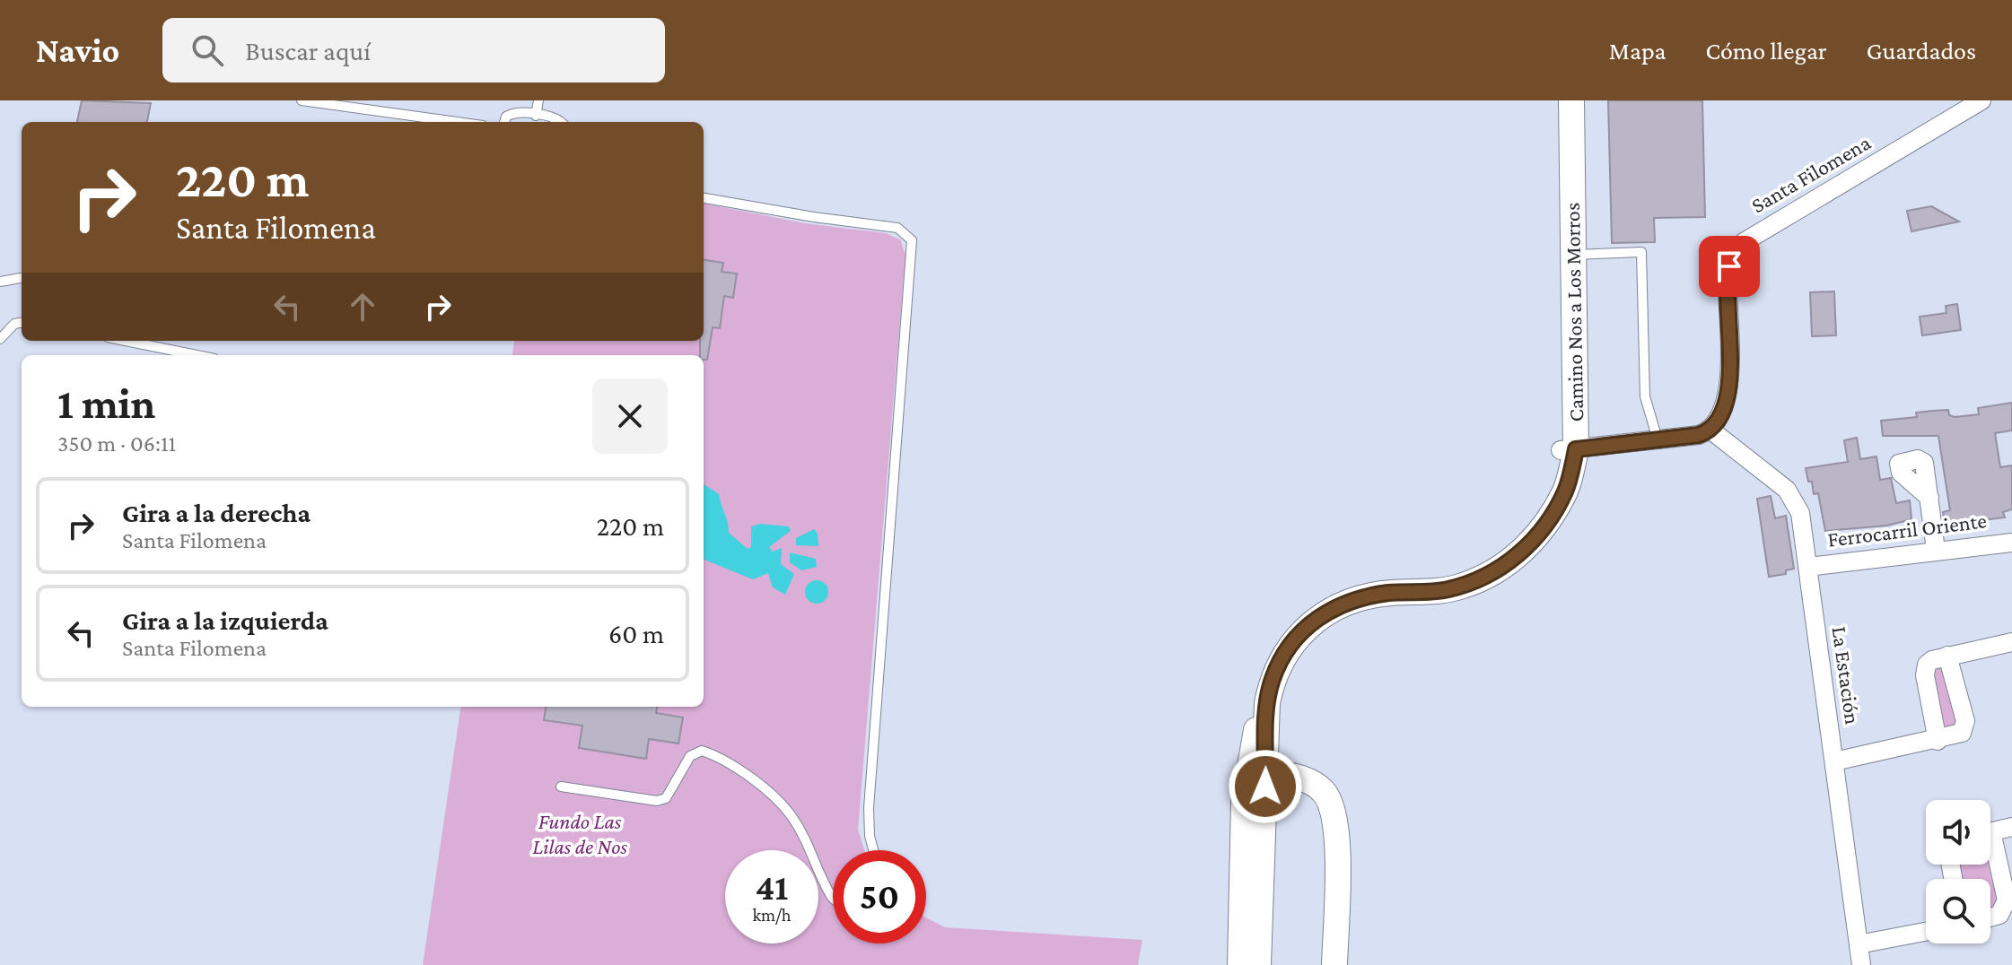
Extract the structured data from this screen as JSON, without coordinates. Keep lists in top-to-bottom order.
{
  "streets": {
    "main road": ["Camino Nos a Los Morros"],
    "street": ["Santa Filomena", "Ferrocarril Oriente", "La Estación"]
  },
  "crossings": [
    ["Santa Filomena", "La Estación"],
    ["Ferrocarril Oriente", "La Estación"]
  ],
  "parks": ["Fundo Las Lilas de Nos"],
  "page": {
    "header": "Navio",
    "search": "Buscar aquí",
    "nav": ["Mapa", "Cómo llegar", "Guardados"],
    "turn": ["220 m", "Santa Filomena"],
    "heading": ["1 min", "350 m · 06:11"],
    "list": [
      {
        "name": "Gira a la derecha",
        "note": "Santa Filomena",
        "value": "220 m"
      },
      {
        "name": "Gira a la izquierda",
        "note": "Santa Filomena",
        "value": "60 m"
      }
    ],
    "speed": "41 km/h",
    "limit": "50"
  }
}
